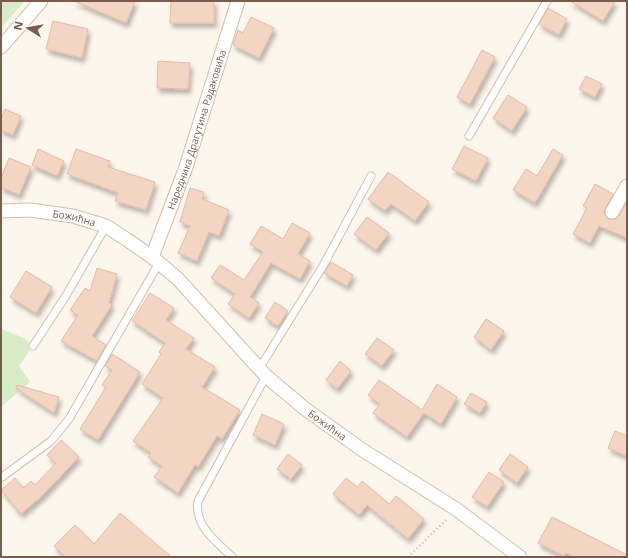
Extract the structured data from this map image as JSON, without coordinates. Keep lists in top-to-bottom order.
{
  "streets": {
    "street": ["Наредника Драгутина Радаковића", "Божићна"]
  },
  "crossings": [
    ["Наредника Драгутина Радаковића", "Божићна"]
  ],
  "north": "left"
}
